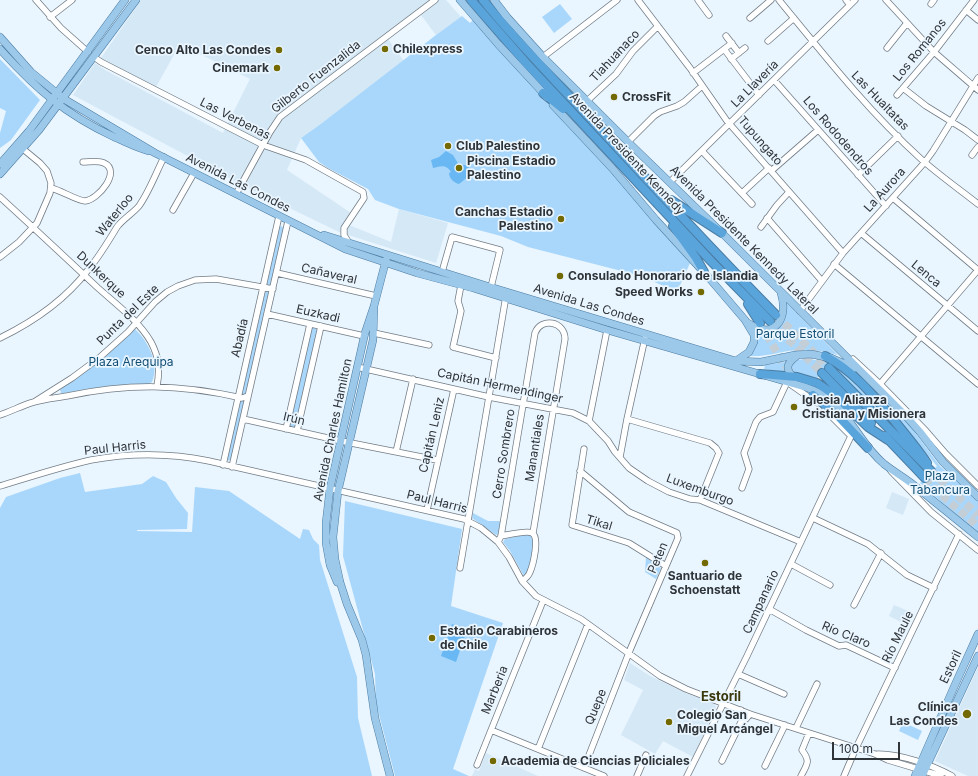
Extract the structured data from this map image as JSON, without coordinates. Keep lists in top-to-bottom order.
{
  "streets": {
    "highway": ["Avenida Presidente Kennedy"],
    "main road": [
      "Avenida Las Condes",
      "Avenida Presidente Kennedy Lateral",
      "Avenida Charles Hamilton",
      "Estoril"
    ],
    "street": [
      "Los Romanos",
      "Tiahuanaco",
      "Gilberto Fuenzalida",
      "La Llavería",
      "Las Hualtatas",
      "Las Verbenas",
      "Los Rododendros",
      "Tupungato",
      "La Aurora",
      "Waterloo",
      "Cañaveral",
      "Lenca",
      "Dunkerque",
      "Euzkadi",
      "Punta del Este",
      "Abadía",
      "Capitán Hermendinger",
      "Irún",
      "Capitán Leniz",
      "Paul Harris",
      "Manantiales",
      "Cerro Sombrero",
      "Luxemburgo",
      "Tikal",
      "Peten",
      "Campanario",
      "Río Claro",
      "Río Maule",
      "Marberia",
      "Quepe"
    ]
  },
  "crossings": [
    ["Tiahuanaco", "Tupungato"],
    ["Tiahuanaco", "Avenida Presidente Kennedy Lateral"],
    ["Gilberto Fuenzalida", "Las Verbenas"],
    ["Gilberto Fuenzalida", "Avenida Las Condes"],
    ["La Llavería", "Las Hualtatas"],
    ["La Llavería", "Los Rododendros"],
    ["La Llavería", "Tupungato"],
    ["La Llavería", "Avenida Presidente Kennedy Lateral"],
    ["Las Hualtatas", "La Aurora"],
    ["Las Verbenas", "Avenida Las Condes"],
    ["Los Rododendros", "La Aurora"],
    ["Tupungato", "La Aurora"],
    ["Avenida Las Condes", "Waterloo"],
    ["Avenida Las Condes", "Avenida Presidente Kennedy Lateral"],
    ["Avenida Las Condes", "Abadía"],
    ["Avenida Las Condes", "Avenida Charles Hamilton"],
    ["La Aurora", "Avenida Presidente Kennedy Lateral"],
    ["La Aurora", "Lenca"],
    ["Waterloo", "Dunkerque"],
    ["Cañaveral", "Abadía"],
    ["Cañaveral", "Avenida Charles Hamilton"],
    ["Dunkerque", "Punta del Este"],
    ["Euzkadi", "Abadía"],
    ["Euzkadi", "Avenida Charles Hamilton"],
    ["Punta del Este", "Abadía"],
    ["Abadía", "Irún"],
    ["Abadía", "Paul Harris"],
    ["Capitán Hermendinger", "Avenida Charles Hamilton"],
    ["Capitán Hermendinger", "Capitán Leniz"],
    ["Capitán Hermendinger", "Manantiales"],
    ["Capitán Hermendinger", "Cerro Sombrero"],
    ["Capitán Hermendinger", "Luxemburgo"],
    ["Irún", "Avenida Charles Hamilton"],
    ["Irún", "Capitán Leniz"],
    ["Avenida Charles Hamilton", "Paul Harris"],
    ["Capitán Leniz", "Paul Harris"],
    ["Paul Harris", "Manantiales"],
    ["Paul Harris", "Cerro Sombrero"],
    ["Paul Harris", "Peten"],
    ["Paul Harris", "Campanario"],
    ["Paul Harris", "Río Maule"],
    ["Paul Harris", "Estoril"],
    ["Paul Harris", "Marberia"],
    ["Paul Harris", "Quepe"],
    ["Manantiales", "Cerro Sombrero"],
    ["Luxemburgo", "Campanario"],
    ["Tikal", "Peten"],
    ["Peten", "Quepe"],
    ["Campanario", "Río Claro"],
    ["Río Claro", "Río Maule"]
  ],
  "districts": ["Estoril"],
  "parks": ["Parque Estoril", "Plaza Arequipa", "Plaza Tabancura"],
  "places": [
    "Chilexpress",
    "Cenco Alto Las Condes",
    "Cinemark",
    "CrossFit",
    "Club Palestino",
    "Piscina Estadio Palestino",
    "Canchas Estadio Palestino",
    "Consulado Honorario de Islandia",
    "Speed Works",
    "Iglesia Alianza Cristiana y Misionera",
    "Santuario de Schoenstatt",
    "Estadio Carabineros de Chile",
    "Clínica Las Condes",
    "Colegio San Miguel Arcángel",
    "Academia de Ciencias Policiales"
  ],
  "scale_bar": "100 m"
}
